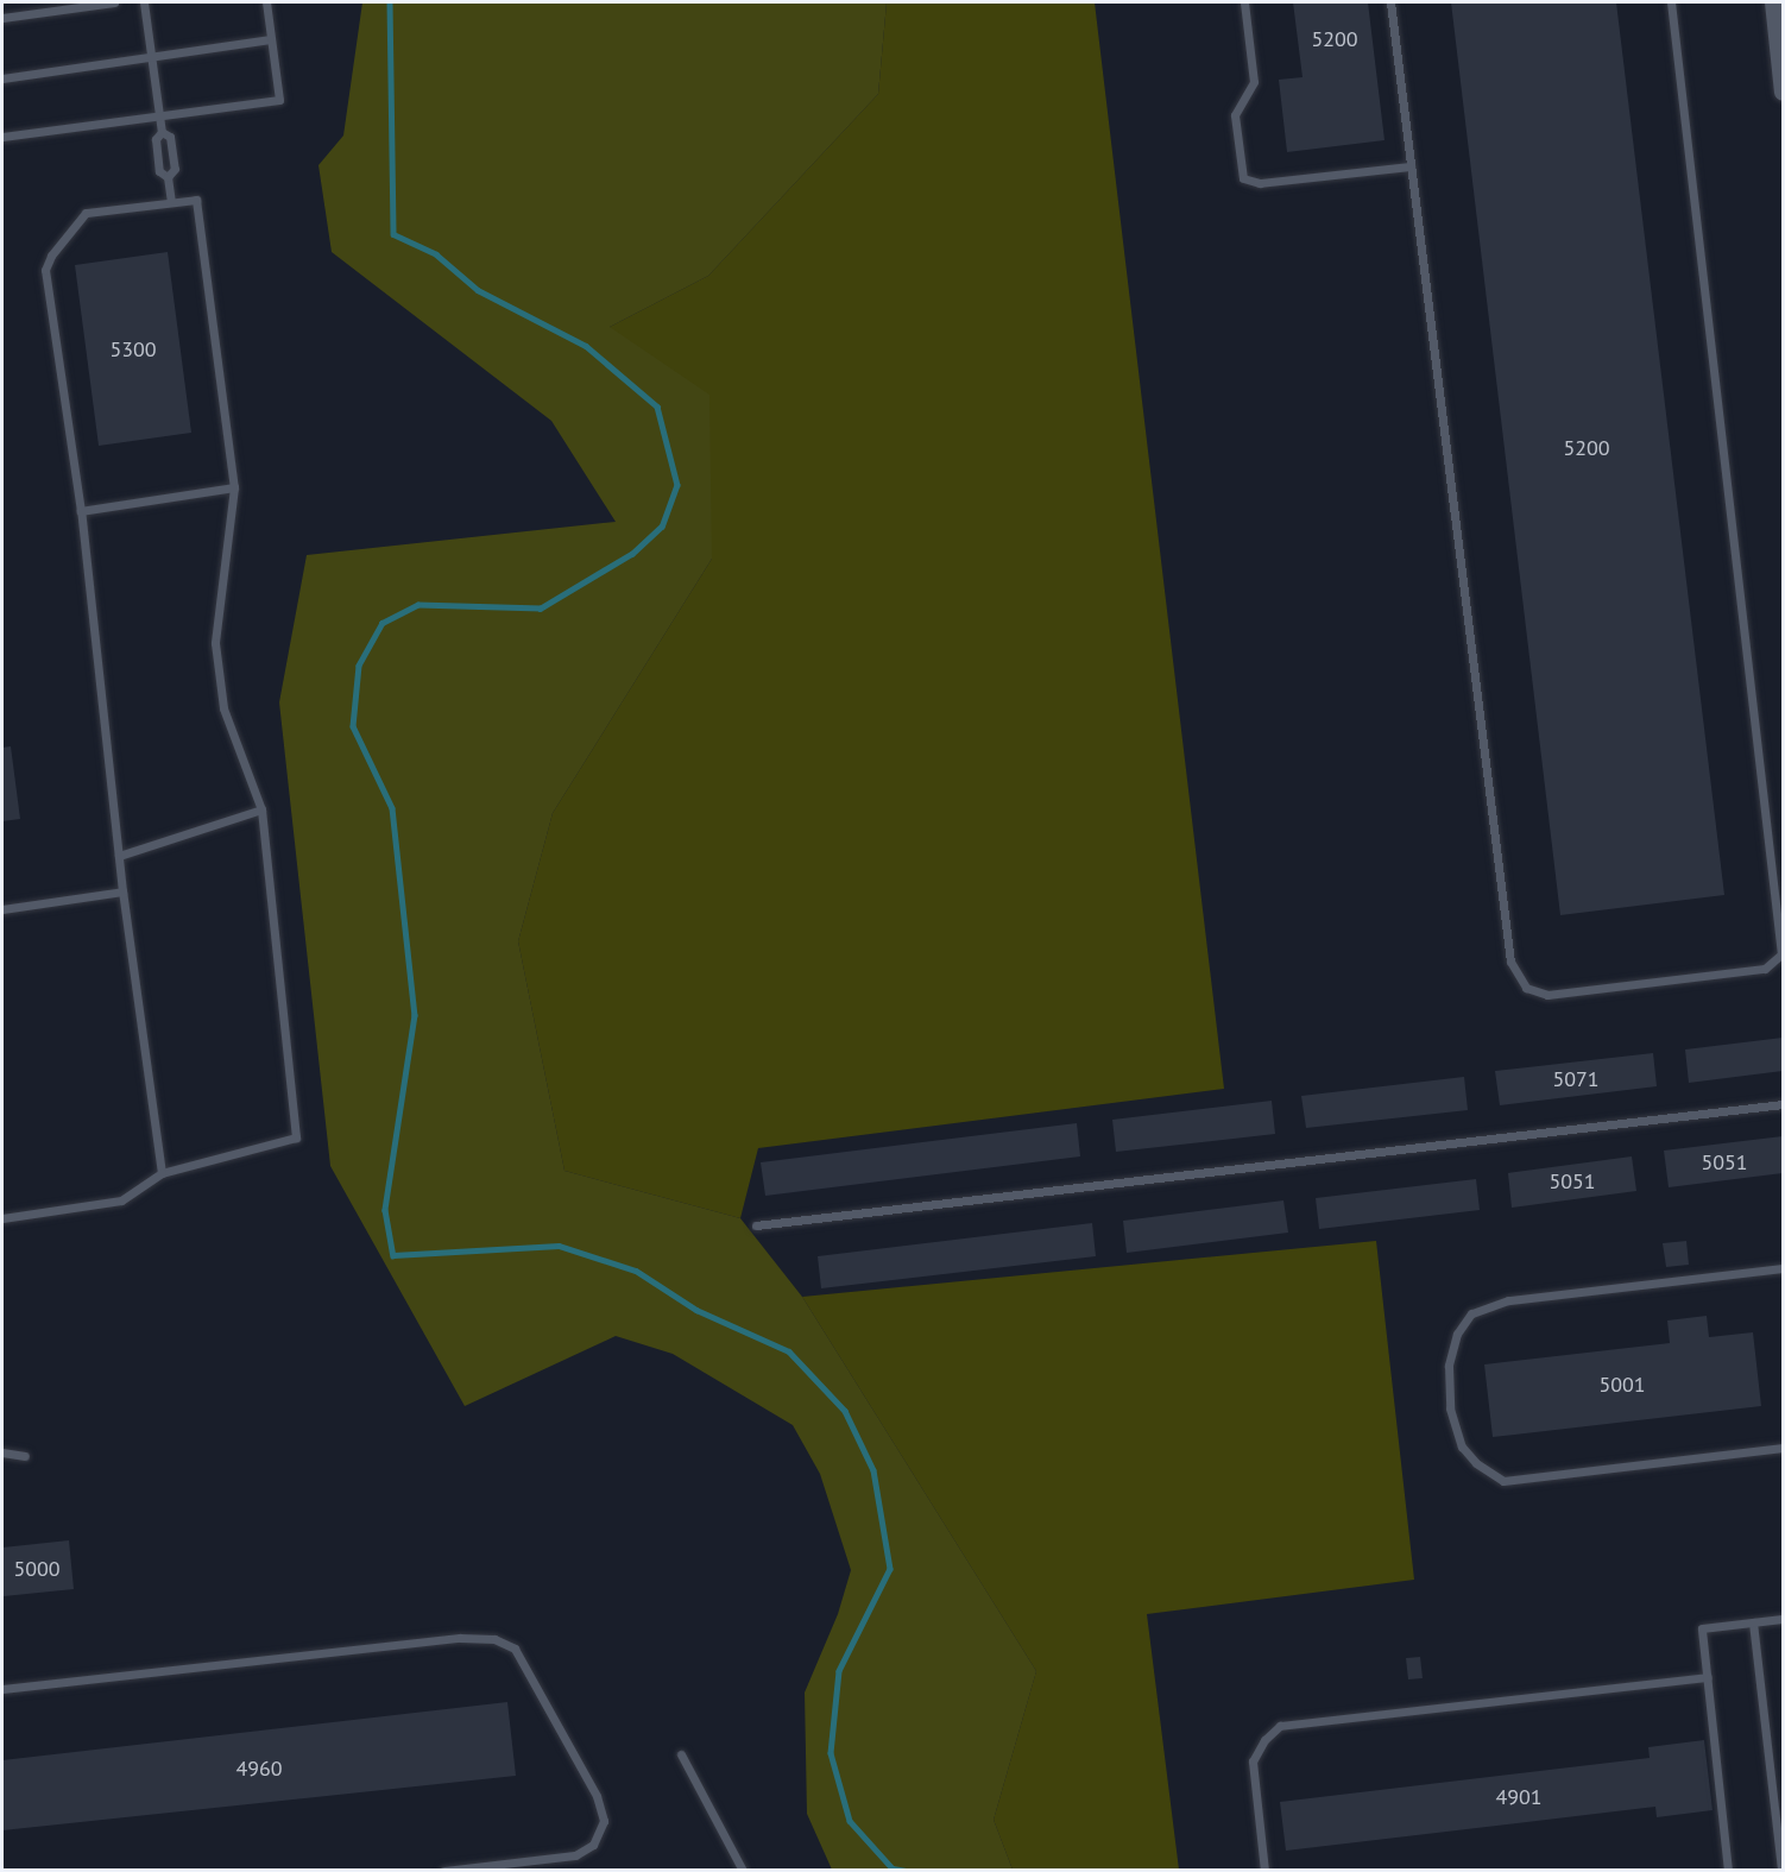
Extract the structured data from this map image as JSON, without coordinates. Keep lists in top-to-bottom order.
{
  "house_numbers": [
    "5200",
    "5300",
    "5200",
    "5071",
    "5051",
    "5051",
    "5001",
    "5000",
    "4960",
    "4901"
  ]
}
